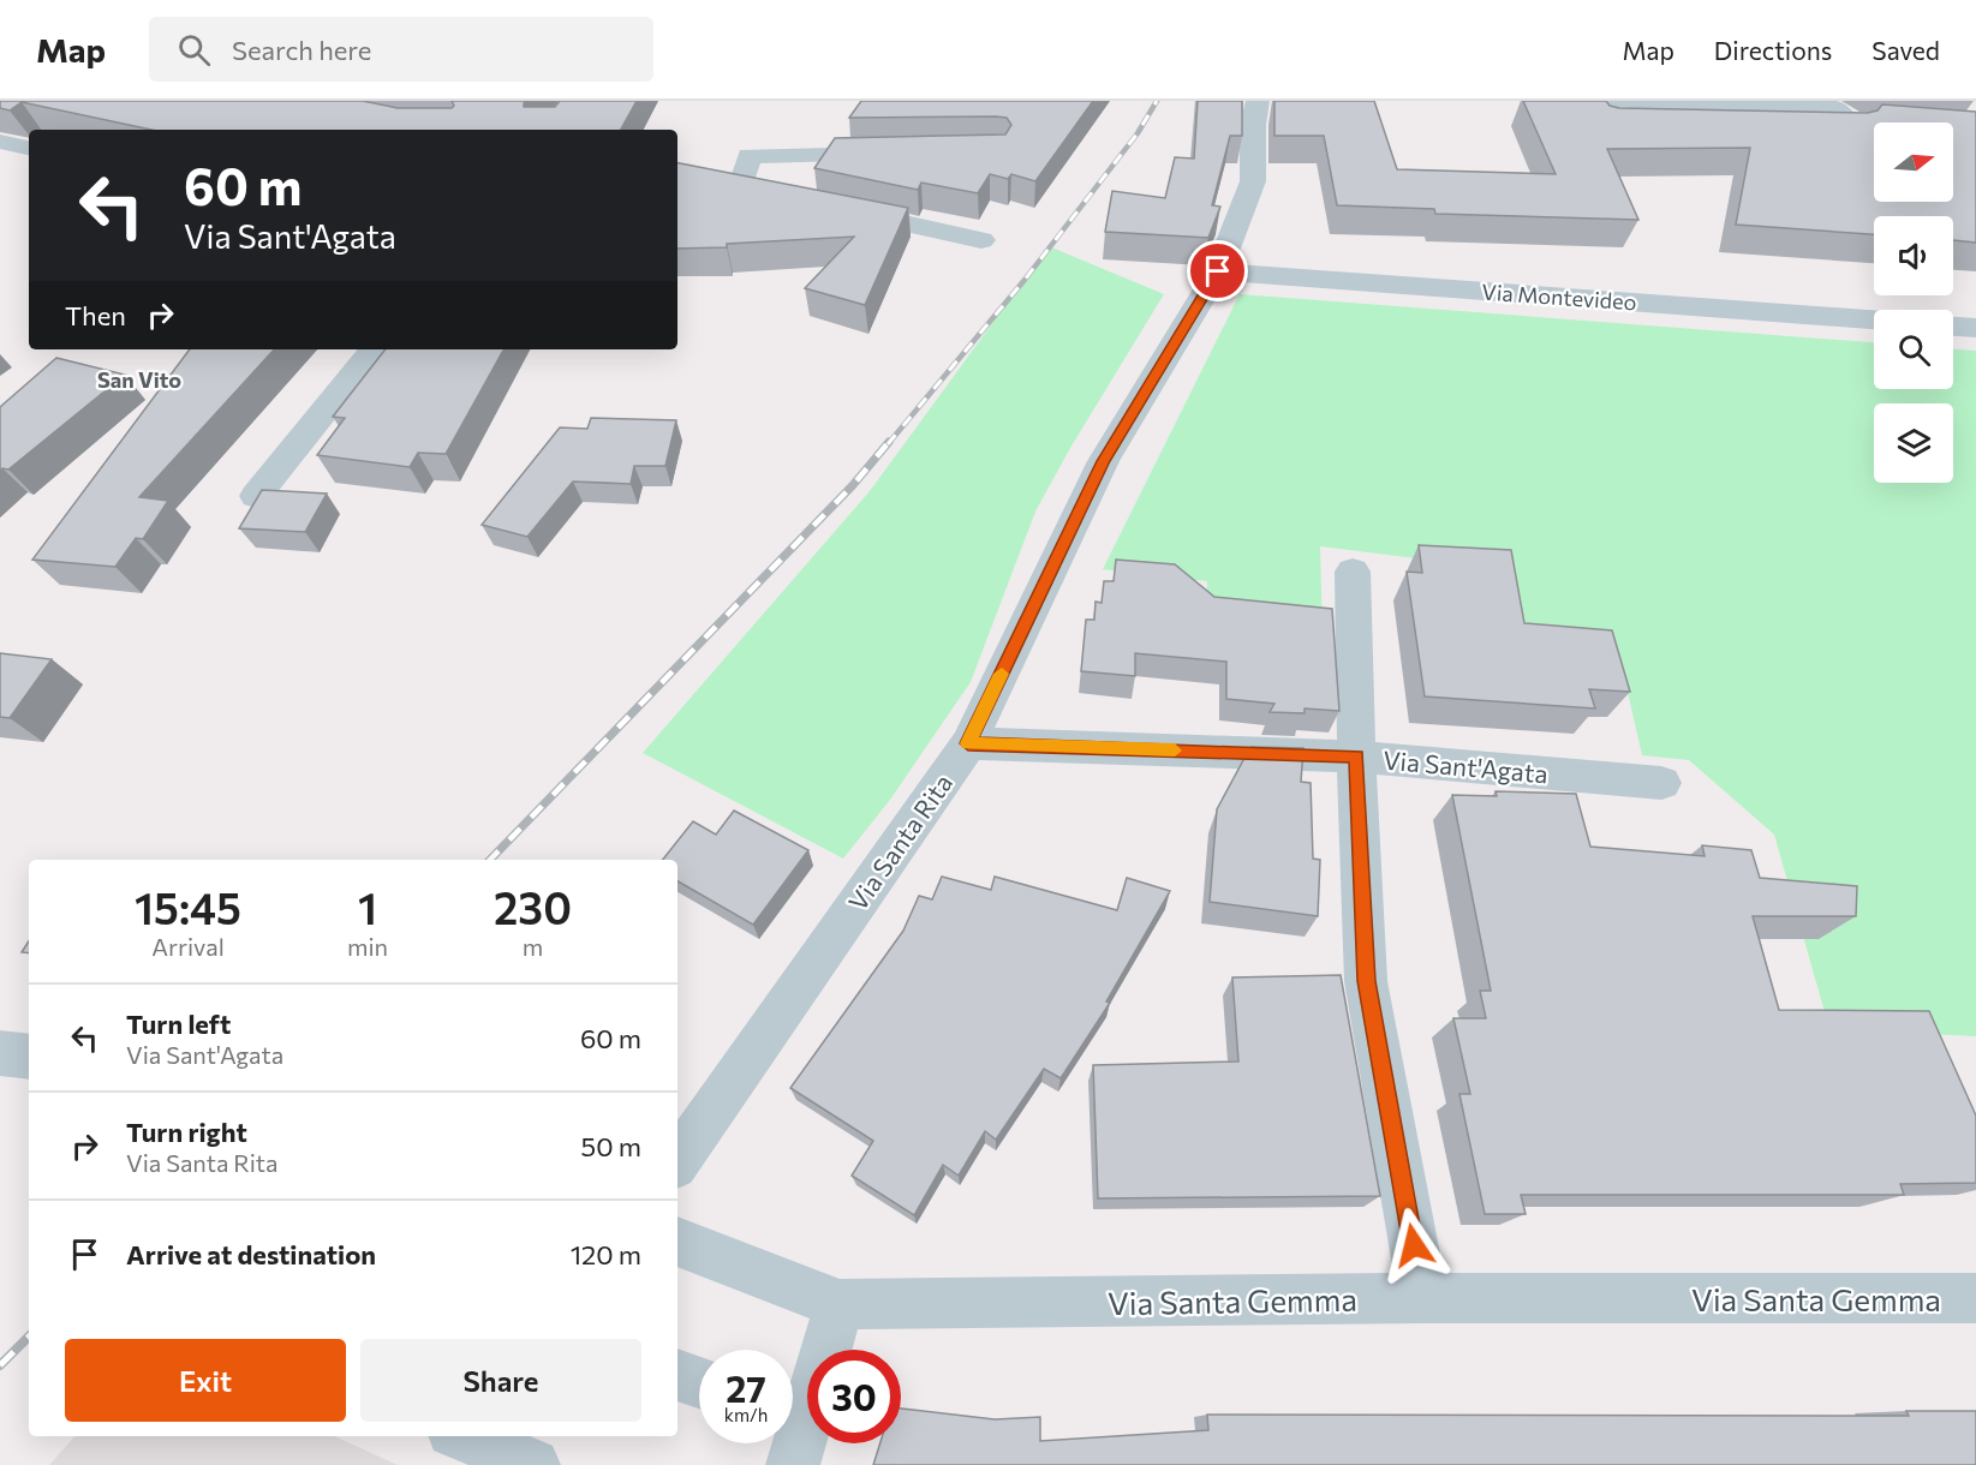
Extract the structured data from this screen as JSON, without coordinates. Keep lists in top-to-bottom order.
{
  "streets": {
    "street": [
      "Via Montevideo",
      "Via Sant'Agata",
      "Via Santa Rita",
      "Via Santa Gemma"
    ]
  },
  "crossings": [
    ["Via Montevideo", "Via Santa Rita"],
    ["Via Sant'Agata", "Via Santa Rita"]
  ],
  "districts": ["San Vito"],
  "north": "right",
  "page": {
    "header": "Map",
    "search": "Search here",
    "nav": ["Map", "Directions", "Saved"],
    "turn": ["60 m", "Via Sant'Agata"],
    "then": "Then",
    "eta": [
      "15:45",
      "Arrival",
      "1",
      "min",
      "230",
      "m"
    ],
    "list": [
      {
        "name": "Turn left",
        "note": "Via Sant'Agata",
        "value": "60 m"
      },
      {
        "name": "Turn right",
        "note": "Via Santa Rita",
        "value": "50 m"
      },
      {
        "name": "Arrive at destination",
        "value": "120 m"
      }
    ],
    "buttons": ["Exit", "Share"],
    "speed": "27 km/h",
    "limit": "30"
  }
}
